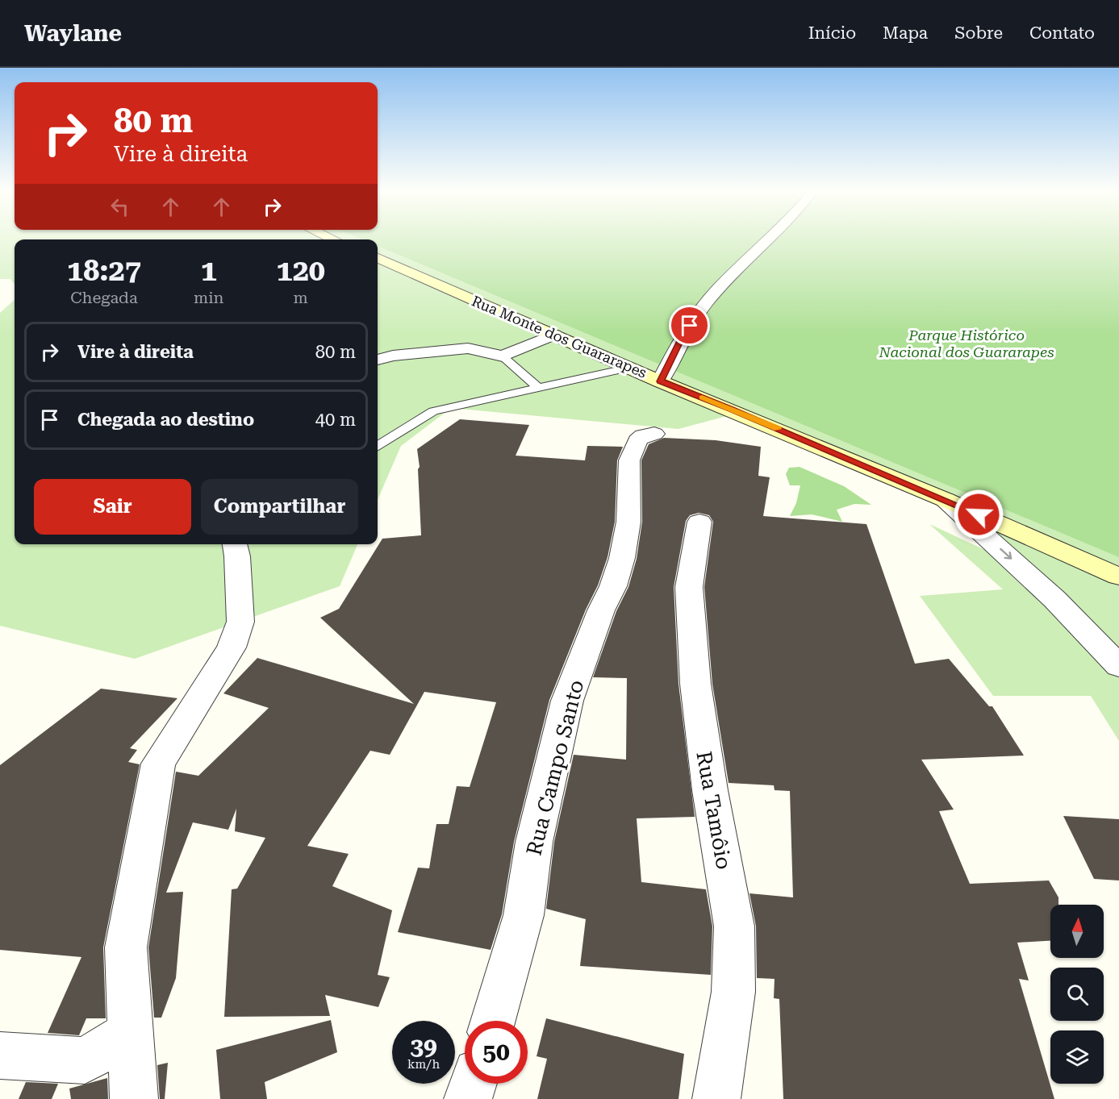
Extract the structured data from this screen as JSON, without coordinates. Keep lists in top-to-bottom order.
{
  "streets": {
    "main road": ["Rua Monte dos Guararapes"],
    "street": ["Rua Campo Santo", "Rua Tamôio"]
  },
  "parks": ["Parque Histórico Nacional dos Guararapes"],
  "north": "top",
  "page": {
    "header": "Waylane",
    "nav": [
      "Início",
      "Mapa",
      "Sobre",
      "Contato"
    ],
    "turn": ["80 m", "Vire à direita"],
    "eta": [
      "18:27",
      "Chegada",
      "1",
      "min",
      "120",
      "m"
    ],
    "list": [
      {
        "name": "Vire à direita",
        "value": "80 m"
      },
      {
        "name": "Chegada ao destino",
        "value": "40 m"
      }
    ],
    "buttons": ["Sair", "Compartilhar"],
    "speed": "39 km/h",
    "limit": "50"
  }
}
